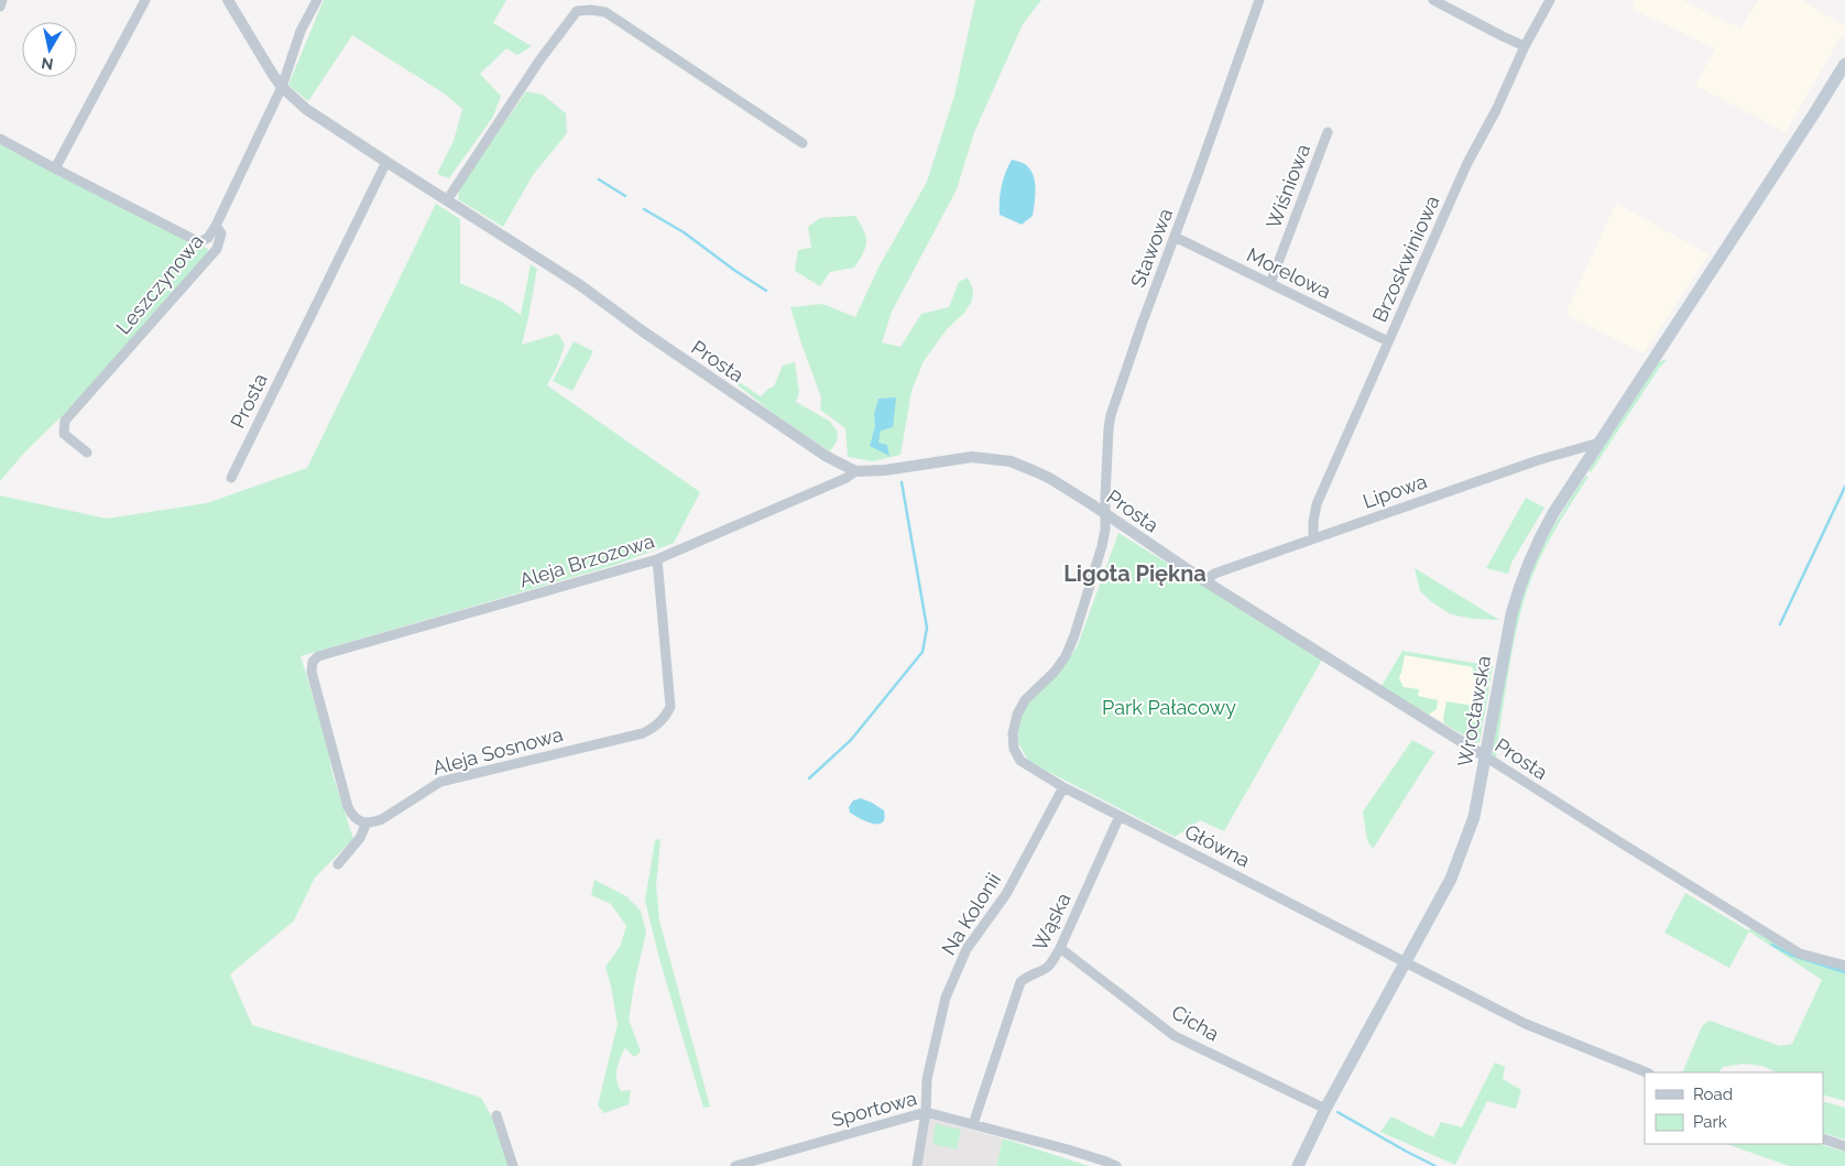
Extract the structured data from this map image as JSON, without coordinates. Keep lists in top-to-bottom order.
{
  "streets": {
    "main road": ["Wrocławska"],
    "street": [
      "Wiśniowa",
      "Stawowa",
      "Brzoskwiniowa",
      "Morelowa",
      "Leszczynowa",
      "Prosta",
      "Lipowa",
      "Aleja Brzozowa",
      "Aleja Sosnowa",
      "Główna",
      "Na Kolonii",
      "Wąska",
      "Cicha",
      "Sportowa"
    ]
  },
  "crossings": [
    ["Wiśniowa", "Morelowa"],
    ["Stawowa", "Morelowa"],
    ["Stawowa", "Prosta"],
    ["Stawowa", "Główna"],
    ["Brzoskwiniowa", "Morelowa"],
    ["Brzoskwiniowa", "Lipowa"],
    ["Leszczynowa", "Prosta"],
    ["Prosta", "Lipowa"],
    ["Prosta", "Aleja Brzozowa"],
    ["Prosta", "Wrocławska"],
    ["Prosta", "Główna"],
    ["Lipowa", "Wrocławska"],
    ["Aleja Brzozowa", "Aleja Sosnowa"],
    ["Wrocławska", "Główna"],
    ["Wrocławska", "Cicha"],
    ["Główna", "Na Kolonii"],
    ["Główna", "Wąska"],
    ["Na Kolonii", "Sportowa"],
    ["Wąska", "Cicha"],
    ["Wąska", "Sportowa"]
  ],
  "districts": ["Ligota Piękna"],
  "parks": ["Park Pałacowy"],
  "legend": ["Road", "Park"],
  "north": "bottom"
}
